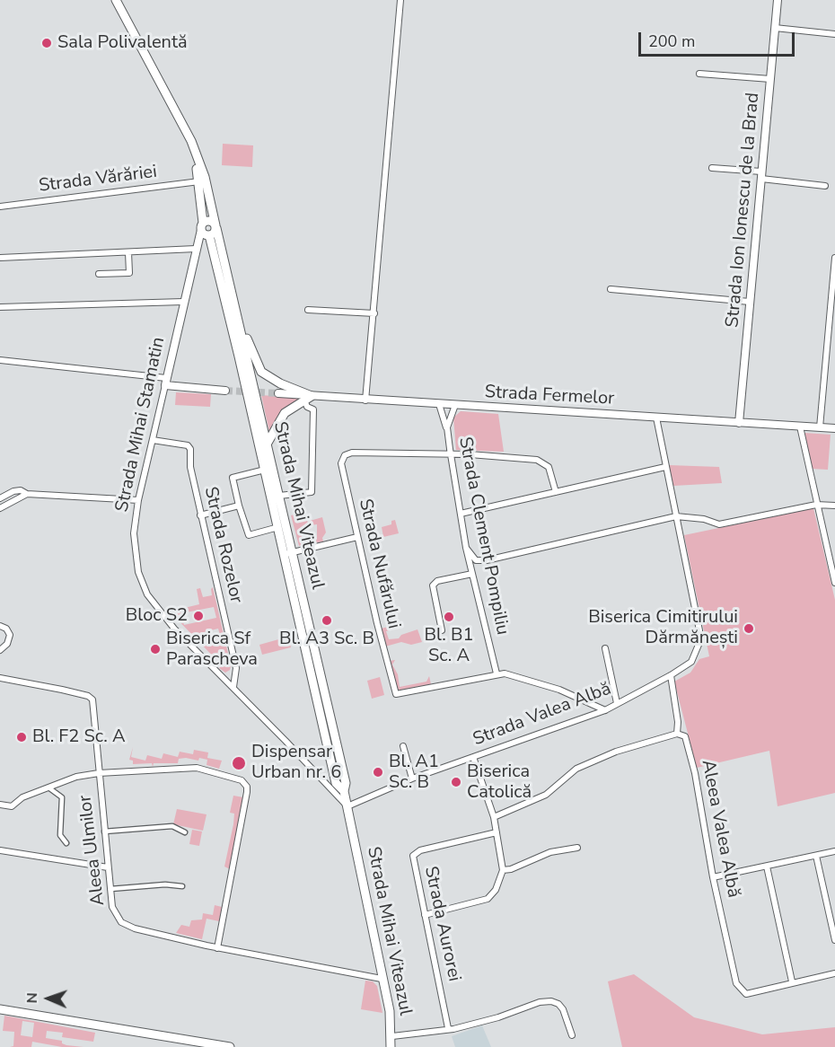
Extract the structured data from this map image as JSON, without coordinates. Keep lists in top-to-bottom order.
{
  "streets": {
    "main road": ["Strada Mihai Viteazul"],
    "street": [
      "Strada Vărăriei",
      "Strada Ion Ionescu de la Brad",
      "Strada Fermelor",
      "Strada Mihai Stamatin",
      "Strada Clement Pompiliu",
      "Strada Rozelor",
      "Strada Nufărului",
      "Strada Valea Albă",
      "Aleea Valea Albă",
      "Aleea Ulmilor",
      "Strada Aurorei"
    ]
  },
  "crossings": [
    ["Strada Vărăriei", "Strada Mihai Viteazul"],
    ["Strada Ion Ionescu de la Brad", "Strada Fermelor"],
    ["Strada Fermelor", "Strada Clement Pompiliu"],
    ["Strada Fermelor", "Strada Valea Albă"],
    ["Strada Mihai Stamatin", "Strada Mihai Viteazul"],
    ["Strada Mihai Stamatin", "Strada Rozelor"],
    ["Strada Mihai Stamatin", "Strada Valea Albă"],
    ["Strada Mihai Viteazul", "Strada Valea Albă"],
    ["Strada Mihai Viteazul", "Aleea Ulmilor"],
    ["Strada Clement Pompiliu", "Strada Nufărului"],
    ["Strada Nufărului", "Strada Valea Albă"],
    ["Strada Valea Albă", "Aleea Valea Albă"]
  ],
  "places": [
    "Sala Polivalentă",
    "Bloc S2",
    "Bl. B1 Sc. A",
    "Bl. A3 Sc. B",
    "Biserica Cimitirului Dărmănești",
    "Biserica Sf Parascheva",
    "Bl. F2 Sc. A",
    "Dispensar Urban nr. 6",
    "Bl. A1 Sc. B",
    "Biserica Catolică"
  ],
  "scale_bar": "200 m",
  "north": "left"
}
